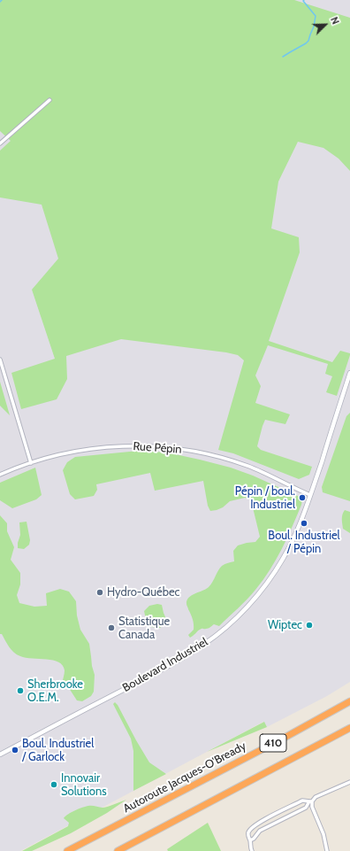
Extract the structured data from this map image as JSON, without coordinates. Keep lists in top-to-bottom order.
{
  "streets": {
    "highway": ["410", "Autoroute Jacques-O'Bready"],
    "street": ["Rue Pépin", "Boulevard Industriel"]
  },
  "crossings": [
    ["Rue Pépin", "Boulevard Industriel"]
  ],
  "places": [
    "Pépin / boul. Industriel",
    "Boul. Industriel / Pépin",
    "Hydro-Québec",
    "Wiptec",
    "Statistique Canada",
    "Sherbrooke O.E.M.",
    "Boul. Industriel / Garlock",
    "Innovair Solutions"
  ],
  "north": "top right"
}
